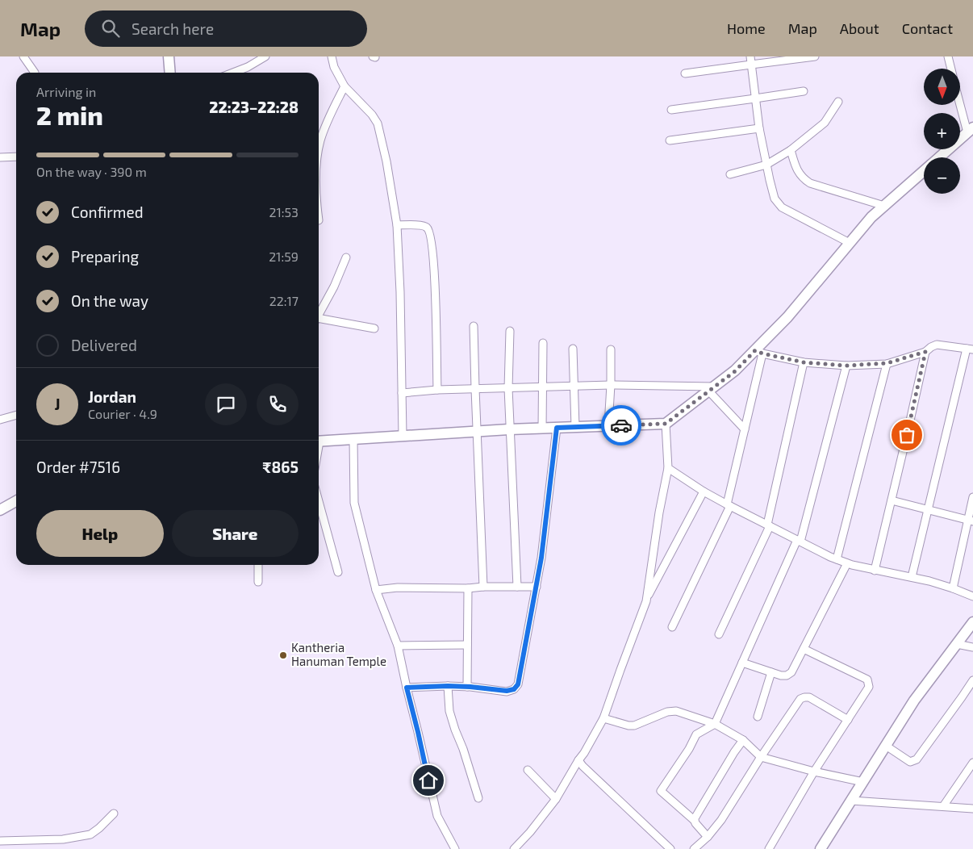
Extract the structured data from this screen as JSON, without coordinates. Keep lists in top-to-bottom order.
{
  "places": ["Kantheria Hanuman Temple"],
  "north": "bottom",
  "page": {
    "header": "Map",
    "search": "Search here",
    "nav": [
      "Home",
      "Map",
      "About",
      "Contact"
    ],
    "map_buttons": ["+", "−"],
    "heading": ["2 min", "Arriving in", "22:23–22:28"],
    "panel": [
      "Jordan",
      "Courier · 4.9",
      "Order #7516",
      "₹865"
    ],
    "bar": "On the way · 390 m",
    "list": [
      ["Confirmed", "21:53"],
      ["Preparing", "21:59"],
      ["On the way", "22:17"],
      "Delivered"
    ],
    "round": "J",
    "buttons": ["Help", "Share"]
  }
}
